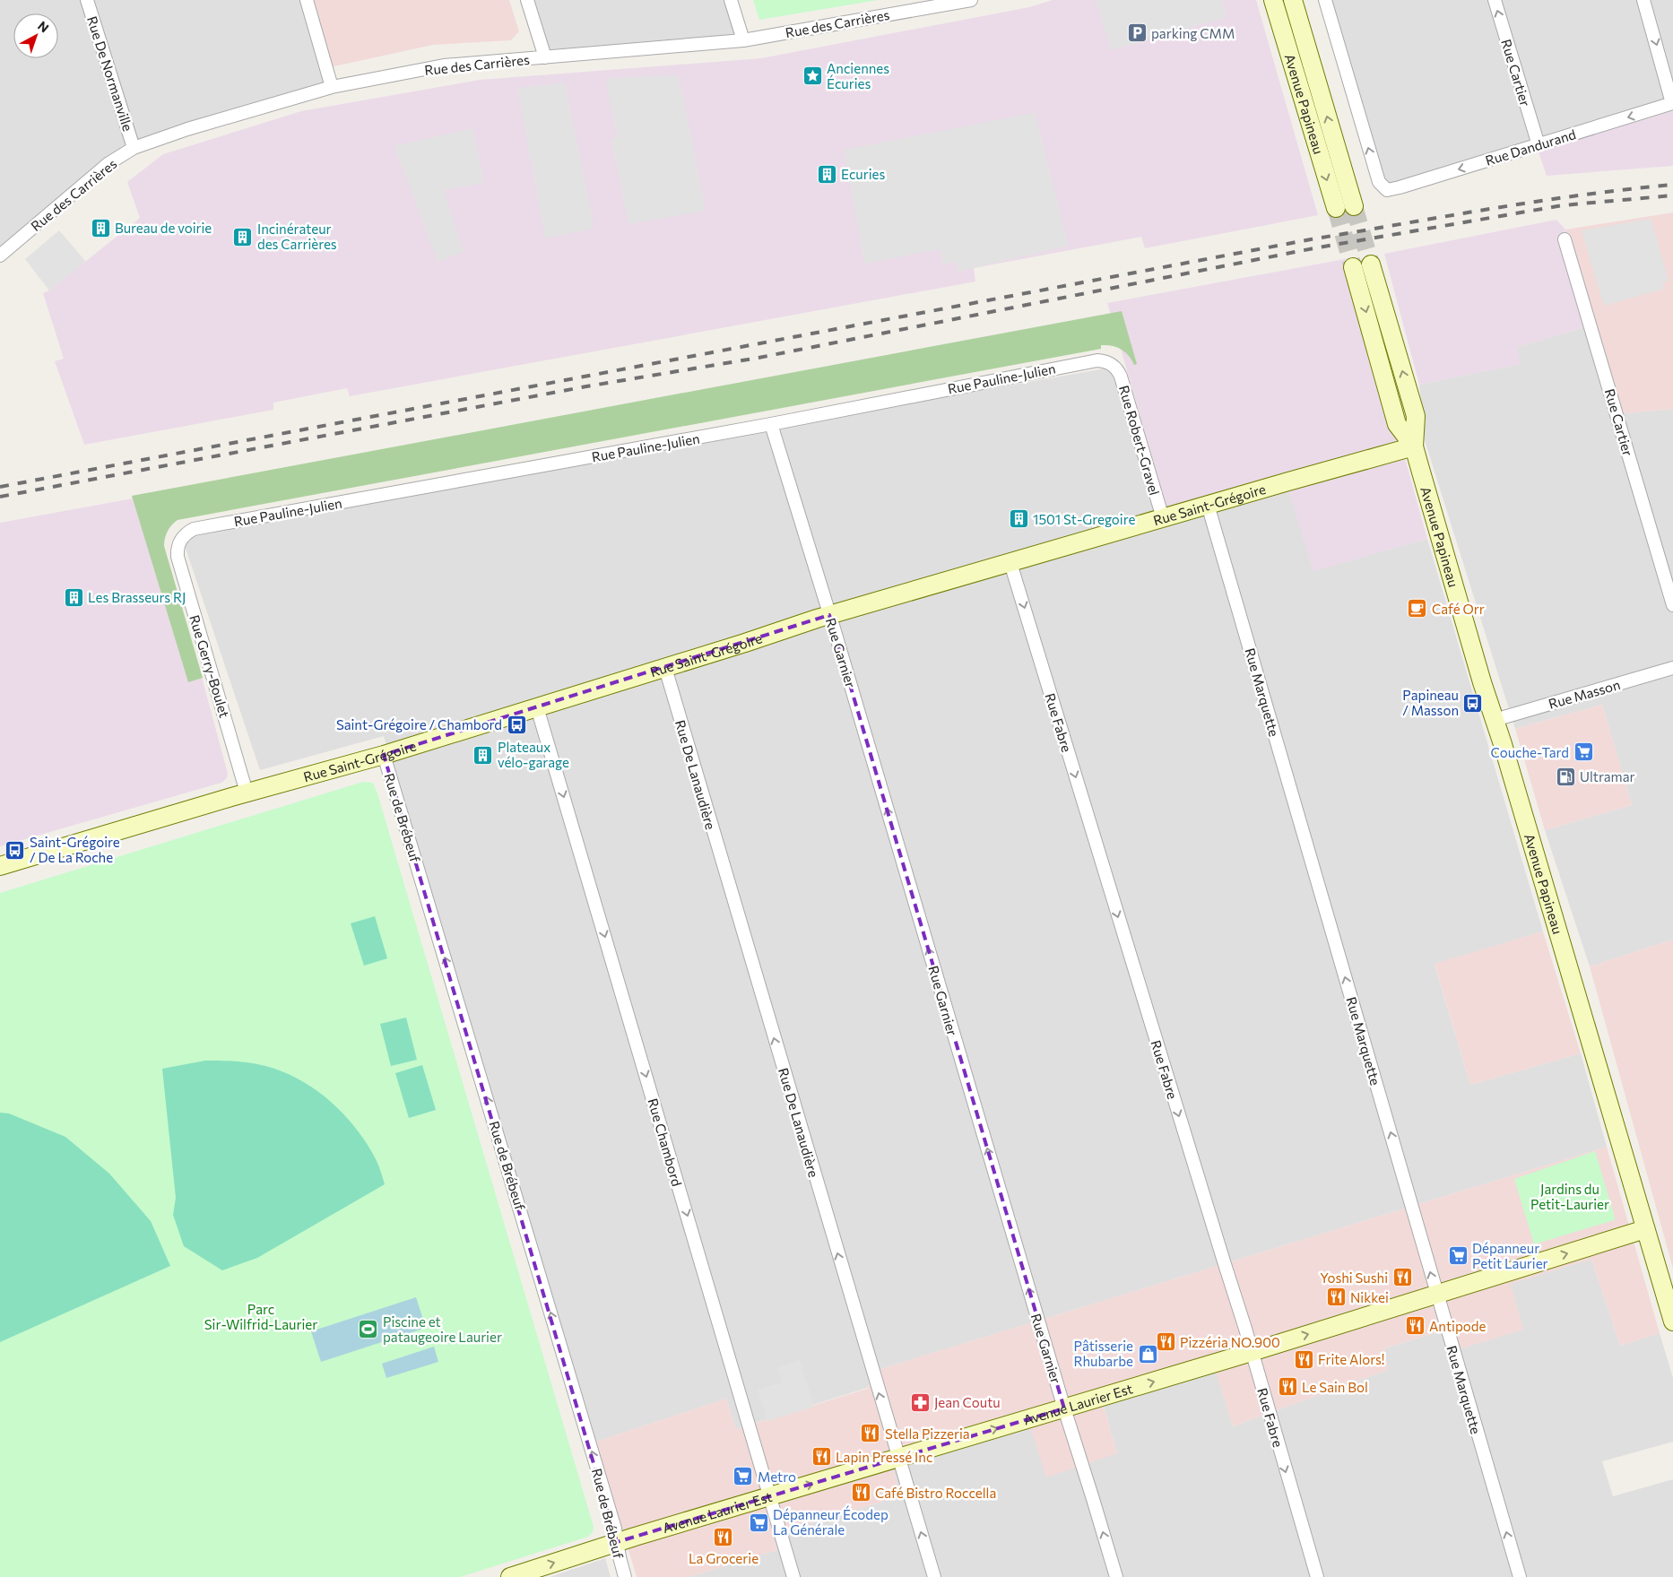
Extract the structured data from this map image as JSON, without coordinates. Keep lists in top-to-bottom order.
{
  "streets": {
    "street": [
      "Rue des Carrières",
      "Rue Cartier",
      "Rue De Normanville",
      "Avenue Papineau",
      "Rue Dandurand",
      "Rue Pauline-Julien",
      "Rue Robert-Gravel",
      "Rue Saint-Grégoire",
      "Rue Garnier",
      "Rue Gerry-Boulet",
      "Rue Marquette",
      "Rue Masson",
      "Rue Fabre",
      "Rue De Lanaudière",
      "Rue de Brébeuf",
      "Rue Chambord",
      "Avenue Laurier Est"
    ]
  },
  "crossings": [
    ["Rue des Carrières", "Rue De Normanville"],
    ["Rue Cartier", "Rue Dandurand"],
    ["Avenue Papineau", "Rue Saint-Grégoire"],
    ["Avenue Papineau", "Rue Masson"],
    ["Avenue Papineau", "Avenue Laurier Est"],
    ["Rue Pauline-Julien", "Rue Robert-Gravel"],
    ["Rue Pauline-Julien", "Rue Garnier"],
    ["Rue Pauline-Julien", "Rue Gerry-Boulet"],
    ["Rue Robert-Gravel", "Rue Saint-Grégoire"],
    ["Rue Saint-Grégoire", "Rue Garnier"],
    ["Rue Saint-Grégoire", "Rue Gerry-Boulet"],
    ["Rue Saint-Grégoire", "Rue Marquette"],
    ["Rue Saint-Grégoire", "Rue Fabre"],
    ["Rue Saint-Grégoire", "Rue De Lanaudière"],
    ["Rue Saint-Grégoire", "Rue de Brébeuf"],
    ["Rue Saint-Grégoire", "Rue Chambord"],
    ["Rue Garnier", "Avenue Laurier Est"],
    ["Rue Marquette", "Avenue Laurier Est"],
    ["Rue Fabre", "Avenue Laurier Est"],
    ["Rue De Lanaudière", "Avenue Laurier Est"],
    ["Rue de Brébeuf", "Avenue Laurier Est"],
    ["Rue Chambord", "Avenue Laurier Est"]
  ],
  "one_way": [
    "Rue Garnier",
    "Rue Marquette",
    "Rue Fabre",
    "Rue De Lanaudière",
    "Rue de Brébeuf",
    "Rue Chambord",
    "Avenue Laurier Est"
  ],
  "parks": ["Jardins du Petit-Laurier", "Parc Sir-Wilfrid-Laurier"],
  "places": {
    "parking": ["parking CMM"],
    "place": ["Anciennes Écuries"],
    "building": [
      "Ecuries",
      "Bureau de voirie",
      "Incinérateur des Carrières",
      "1501 St-Gregoire",
      "Les Brasseurs RJ",
      "Plateaux vélo-garage"
    ],
    "cafe": ["Café Orr"],
    "bus stop": ["Papineau / Masson", "Saint-Grégoire / Chambord", "Saint-Grégoire / De La Roche"],
    "supermarket": [
      "Couche-Tard",
      "Dépanneur Petit Laurier",
      "Metro",
      "Dépanneur Écodep La Générale"
    ],
    "fuel station": ["Ultramar"],
    "restaurant": [
      "Yoshi Sushi",
      "Nikkei",
      "Antipode",
      "Pizzéria NO.900",
      "Frite Alors!",
      "Le Sain Bol",
      "Stella Pizzeria",
      "Lapin Pressé Inc",
      "Café Bistro Roccella",
      "La Grocerie"
    ],
    "sports": ["Piscine et pataugeoire Laurier"],
    "shop": ["Pâtisserie Rhubarbe"],
    "pharmacy": ["Jean Coutu"]
  },
  "north": "top right"
}
